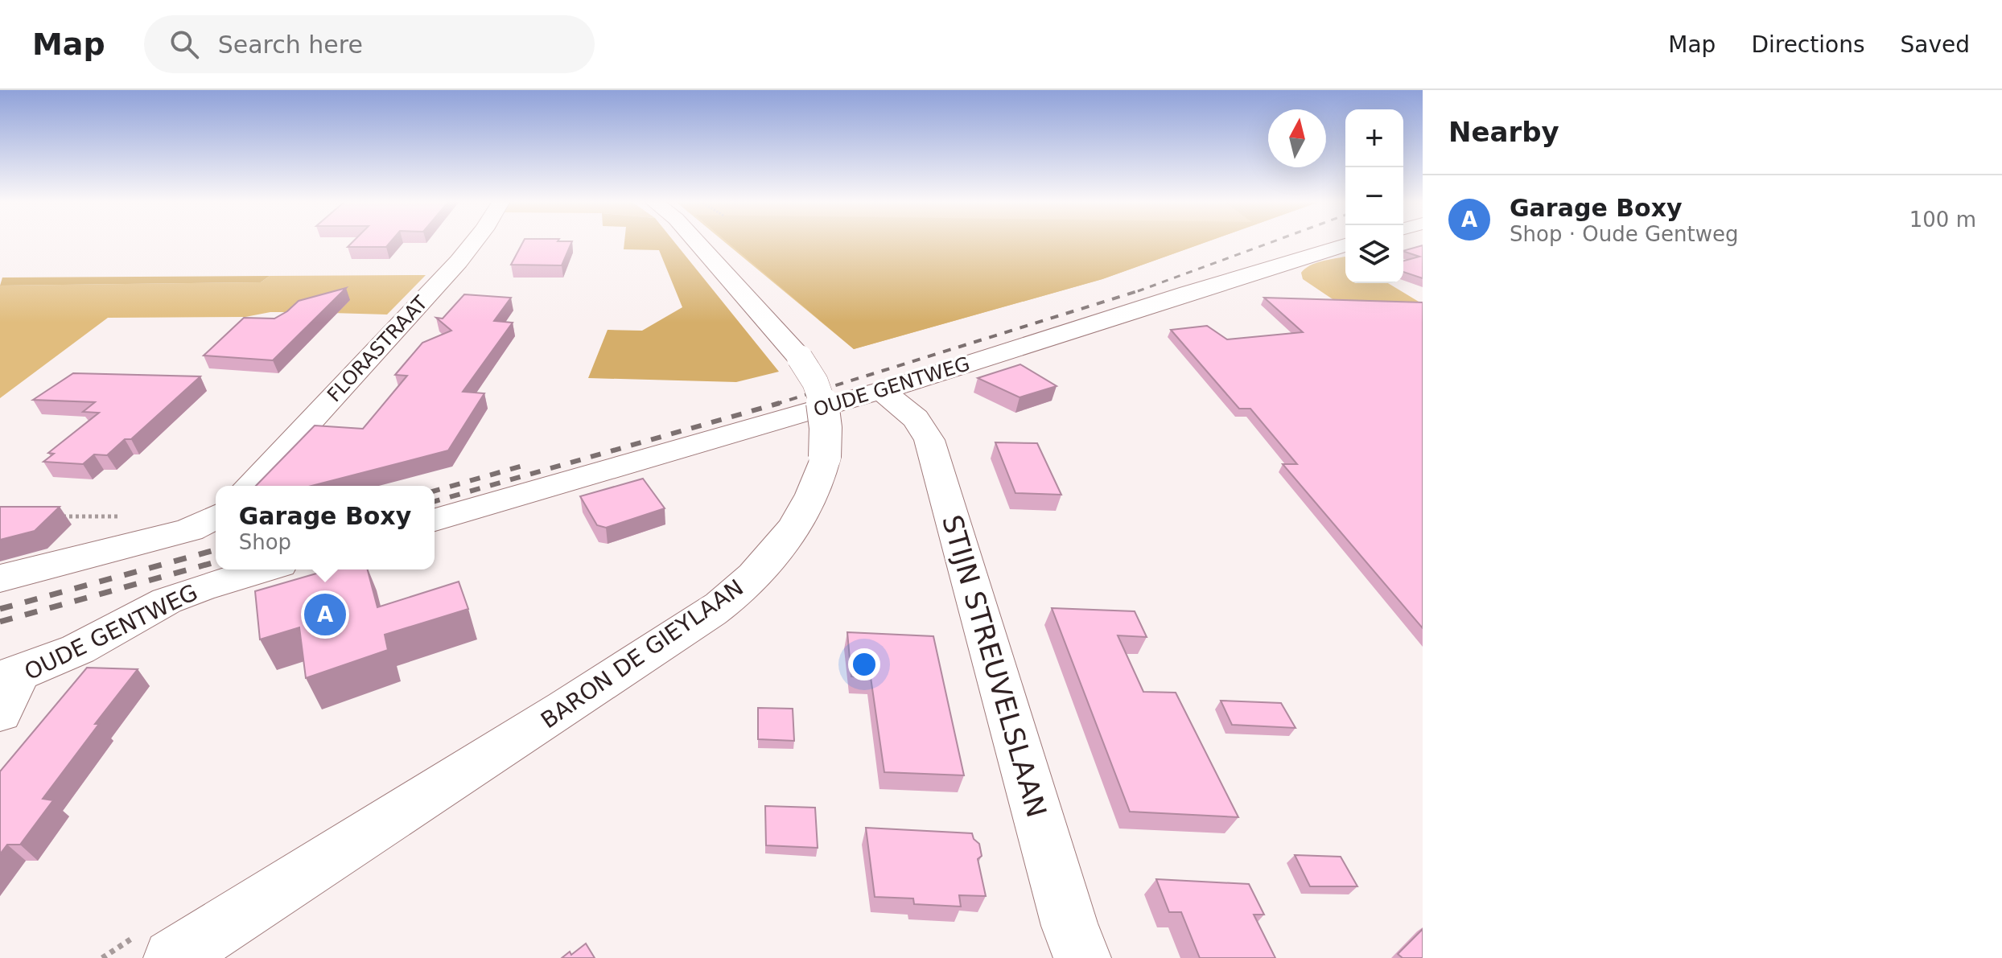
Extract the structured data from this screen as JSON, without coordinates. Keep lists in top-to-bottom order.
{
  "streets": {
    "street": [
      "FLORASTRAAT",
      "OUDE GENTWEG",
      "BARON DE GIEYLAAN",
      "STIJN STREUVELSLAAN"
    ]
  },
  "crossings": [
    ["OUDE GENTWEG", "STIJN STREUVELSLAAN"]
  ],
  "north": "top",
  "page": {
    "header": "Map",
    "search": "Search here",
    "nav": ["Map", "Directions", "Saved"],
    "heading": "Nearby",
    "map_buttons": ["+", "−"],
    "list": [
      {
        "mark": "A",
        "name": "Garage Boxy",
        "note": "Shop · Oude Gentweg",
        "value": "100 m"
      }
    ],
    "popup": ["Garage Boxy", "Shop"],
    "pins": "A"
  }
}
